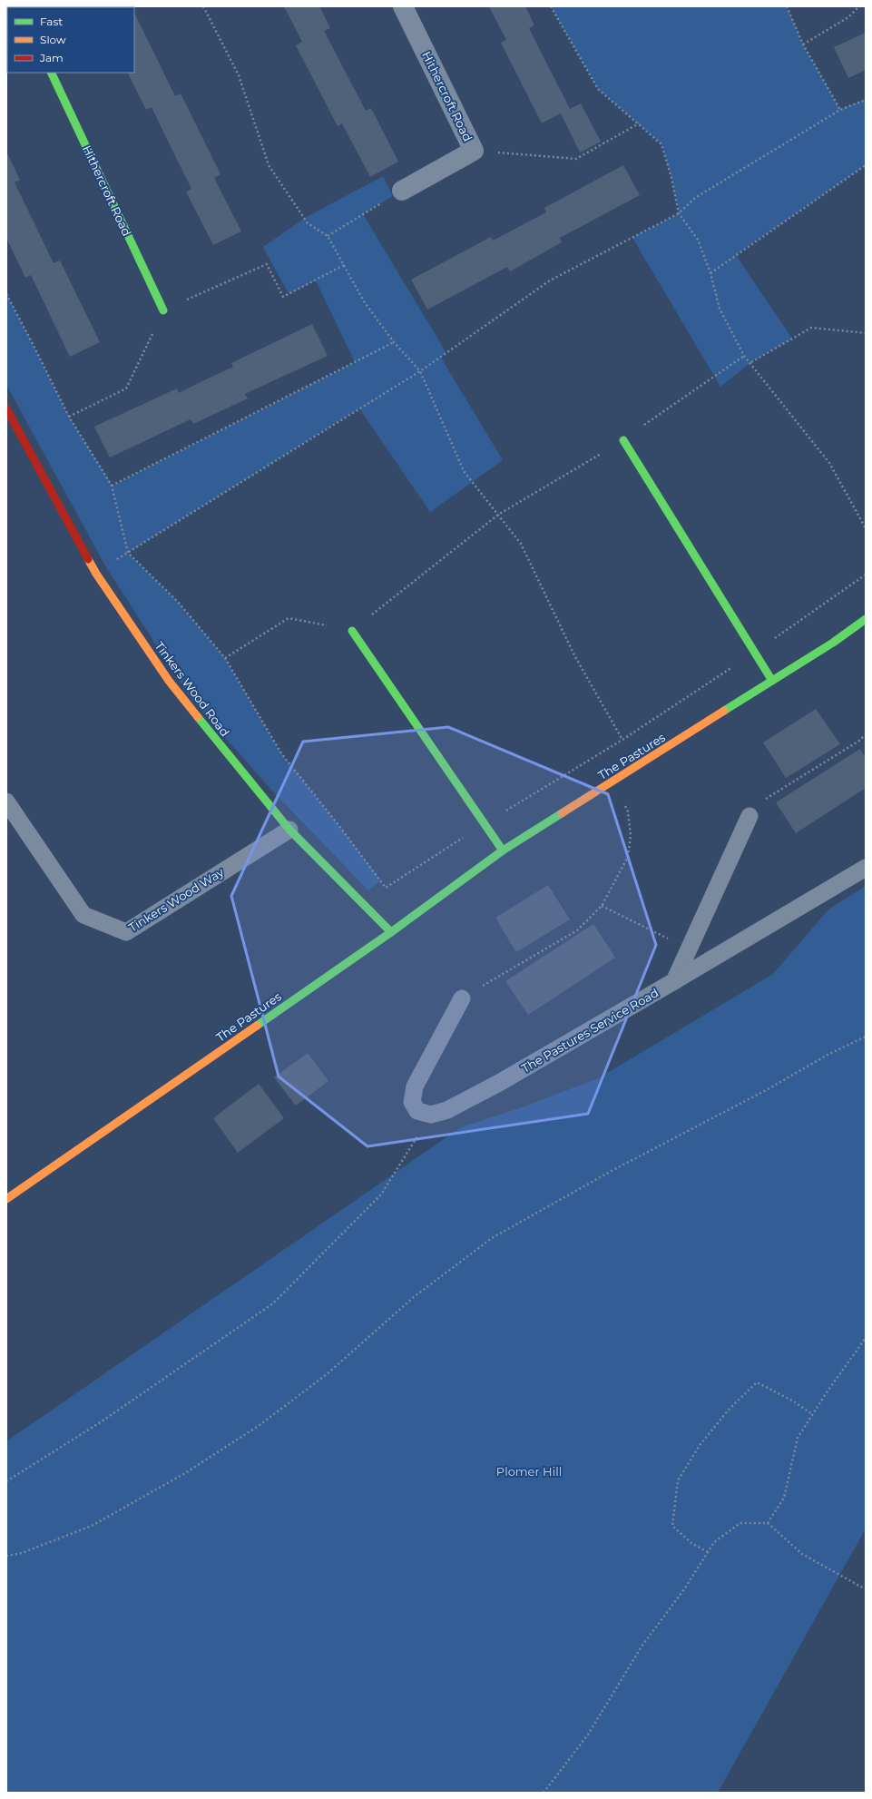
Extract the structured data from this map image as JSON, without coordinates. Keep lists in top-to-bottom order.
{
  "streets": {
    "street": ["Hithercroft Road", "Tinkers Wood Road", "The Pastures"],
    "lane": ["Tinkers Wood Way", "The Pastures Service Road"]
  },
  "crossings": [
    ["Tinkers Wood Road", "The Pastures"],
    ["Tinkers Wood Road", "Tinkers Wood Way"]
  ],
  "parks": ["Plomer Hill"],
  "legend": ["Fast", "Slow", "Jam"]
}
